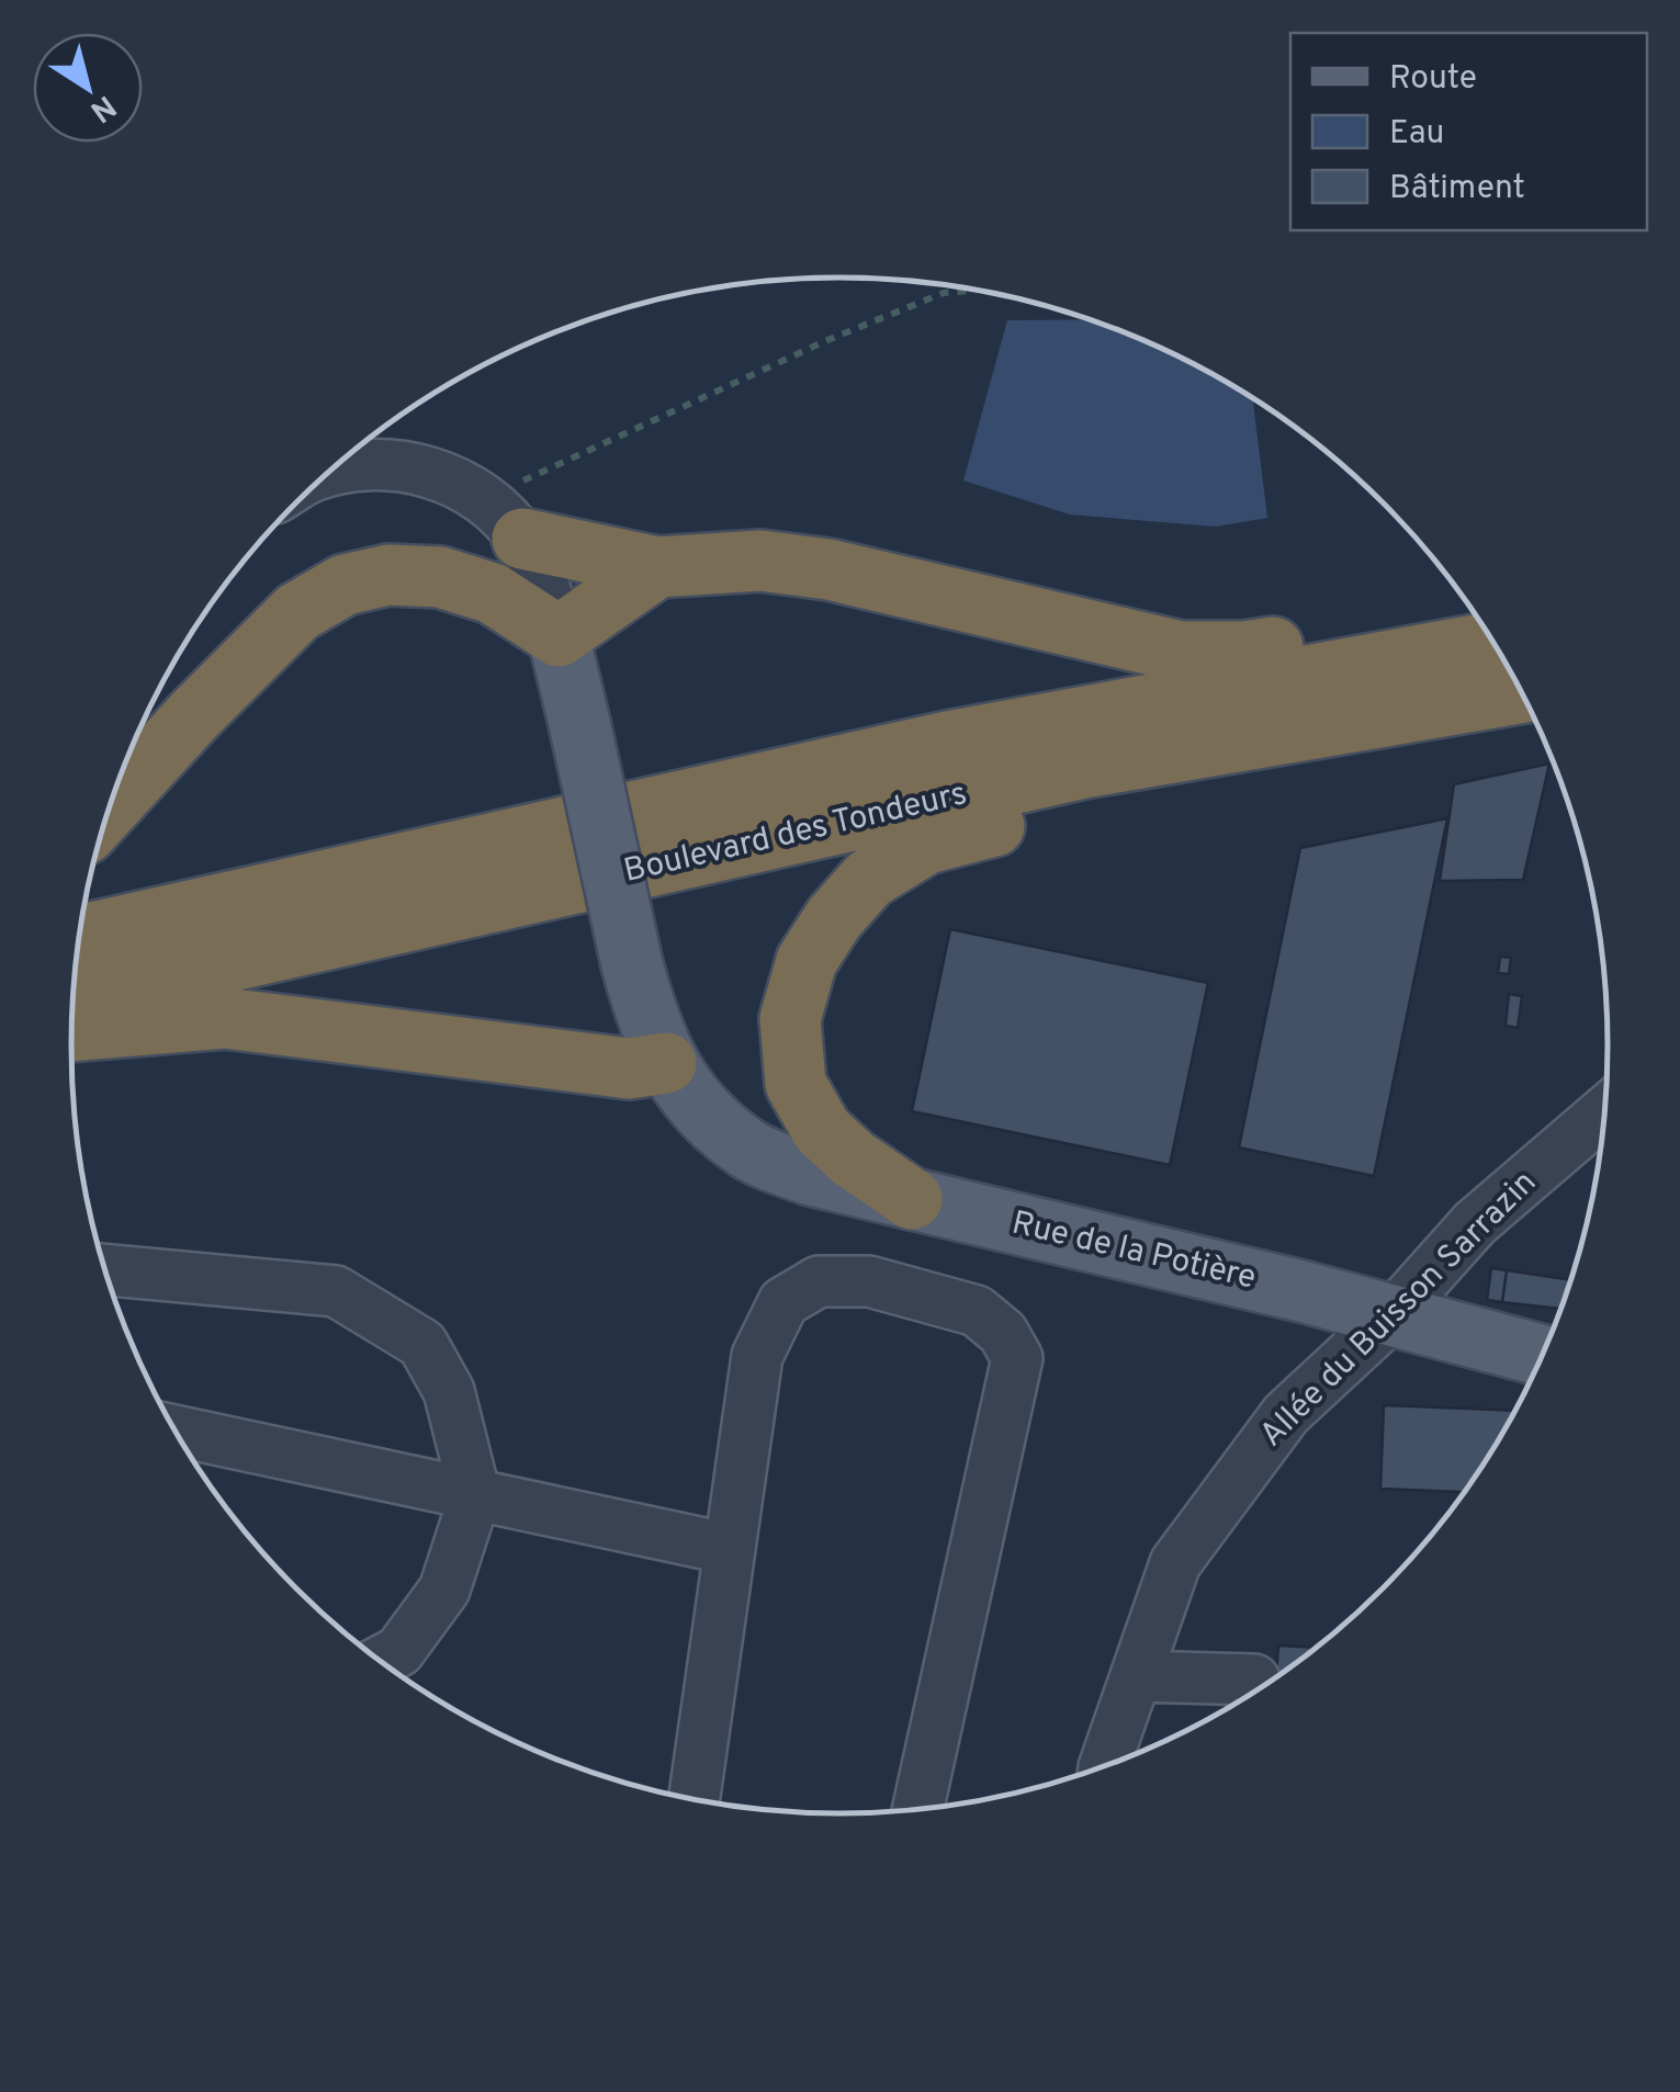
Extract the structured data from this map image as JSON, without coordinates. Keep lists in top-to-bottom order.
{
  "streets": {
    "highway": ["Boulevard des Tondeurs"],
    "main road": ["Rue de la Potière"],
    "street": ["Allée du Buisson Sarrazin"]
  },
  "crossings": [
    ["Rue de la Potière", "Allée du Buisson Sarrazin"]
  ],
  "legend": ["Route", "Eau", "Bâtiment"],
  "north": "bottom right"
}
